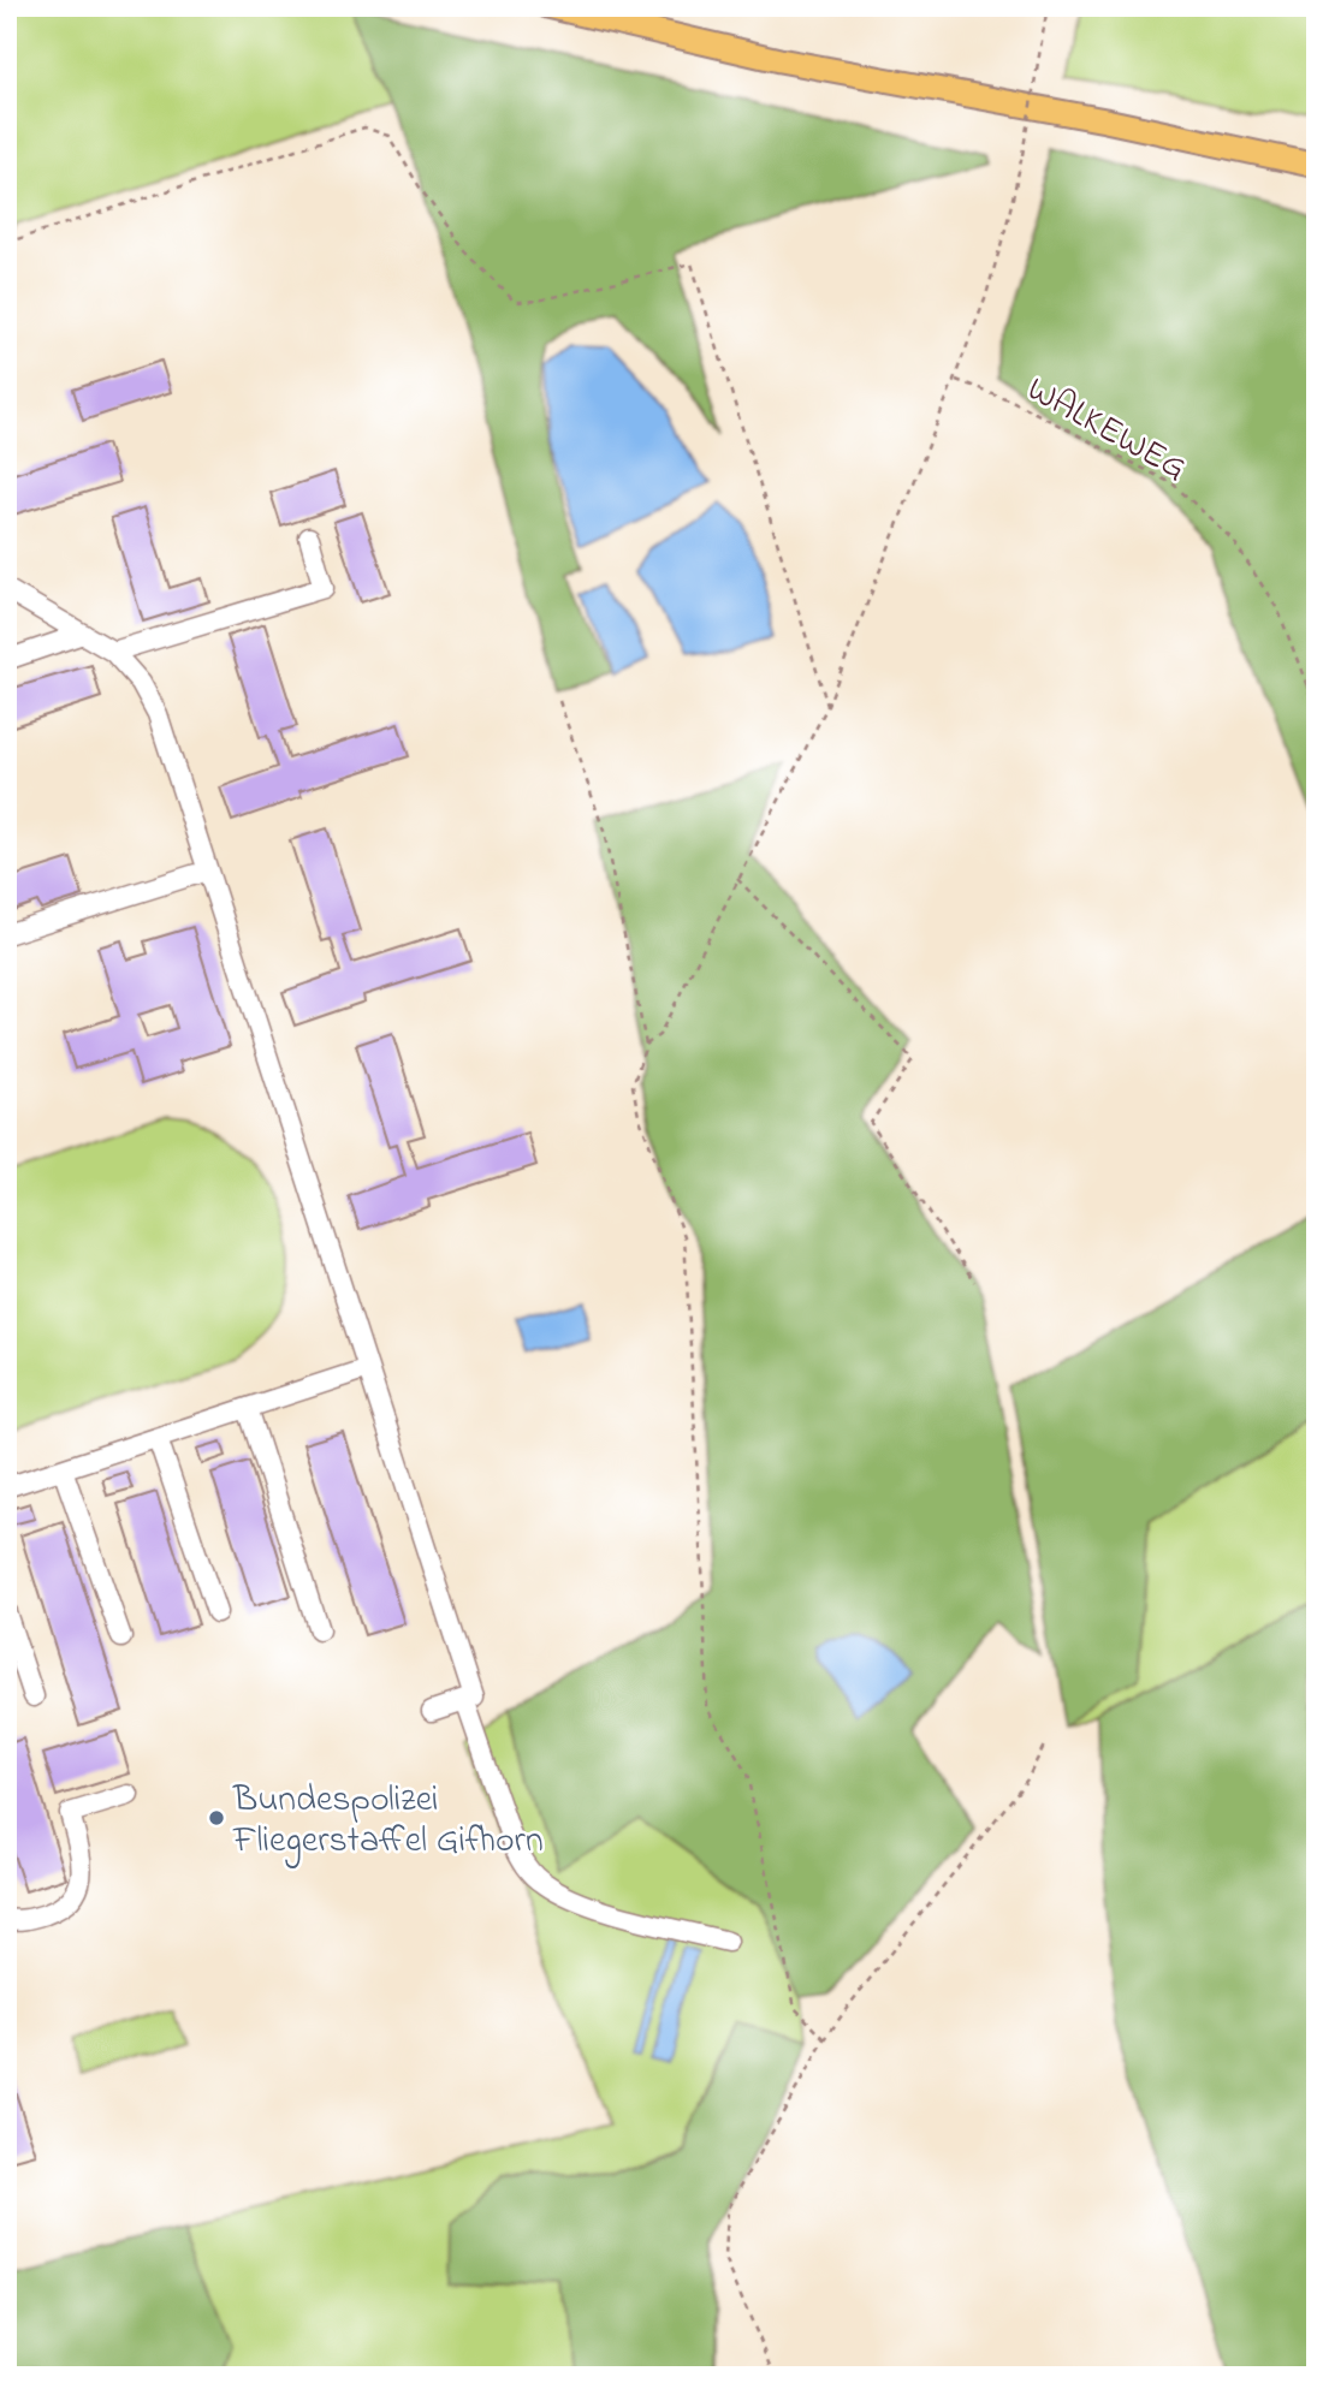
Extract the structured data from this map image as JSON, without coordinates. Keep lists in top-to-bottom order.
{
  "streets": {
    "path": ["WALKEWEG"]
  },
  "places": ["Bundespolizei Fliegerstaffel Gifhorn"]
}
